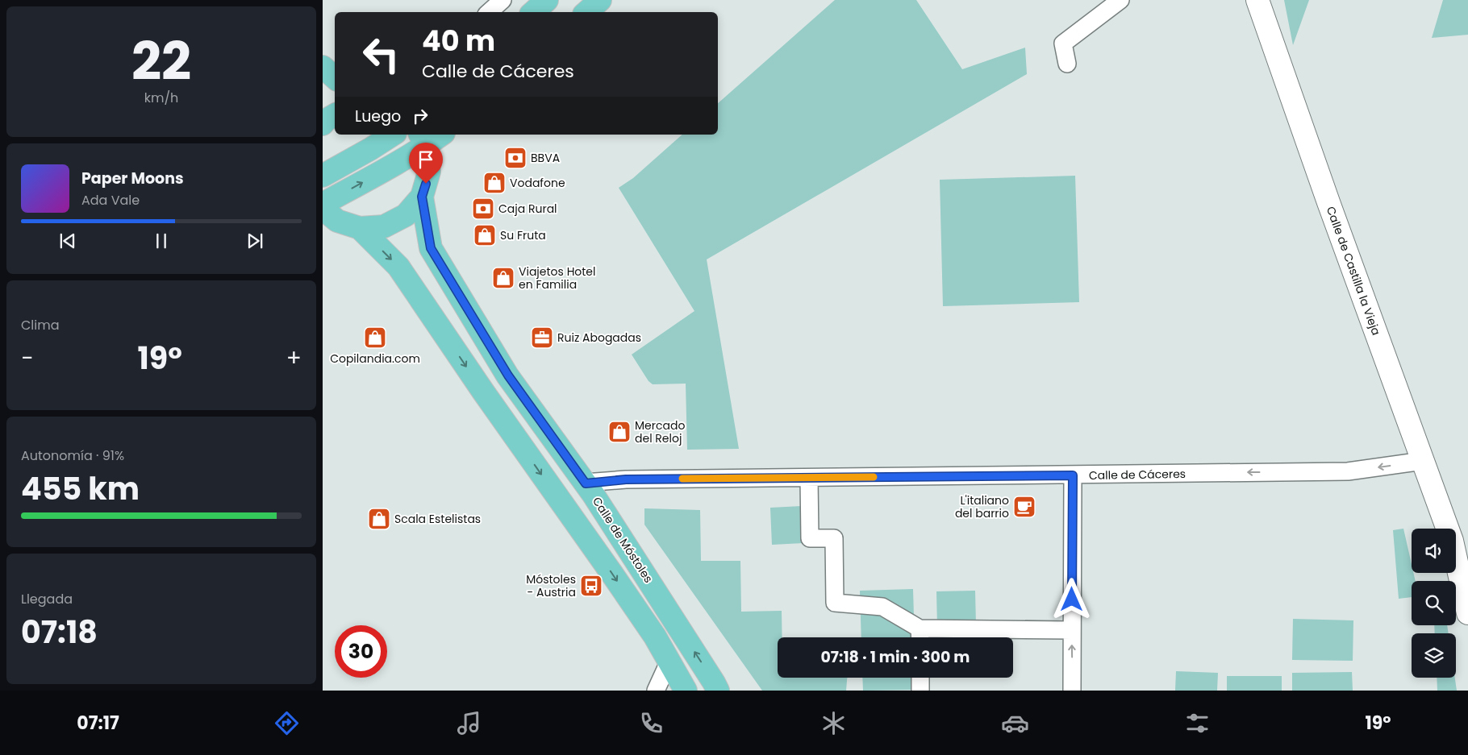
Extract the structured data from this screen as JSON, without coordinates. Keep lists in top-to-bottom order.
{
  "streets": {
    "main road": ["Calle de Castilla la Vieja", "Calle de Móstoles"],
    "street": ["Calle de Cáceres"]
  },
  "crossings": [
    ["Calle de Castilla la Vieja", "Calle de Cáceres"],
    ["Calle de Cáceres", "Calle de Móstoles"]
  ],
  "one_way": ["Calle de Cáceres"],
  "places": {
    "bank": ["BBVA", "Caja Rural"],
    "shop": [
      "Vodafone",
      "Su Fruta",
      "Viajetos Hotel en Familia",
      "Copilandia.com",
      "Mercado del Reloj",
      "Scala Estelistas"
    ],
    "office": ["Ruiz Abogadas"],
    "cafe": ["L'italiano del barrio"],
    "bus stop": ["Móstoles - Austria"]
  },
  "page": {
    "tile": [
      ["22", "km/h"],
      "Clima",
      ["Autonomía · 91%", "455 km"],
      ["Llegada", "07:18"]
    ],
    "turn": ["40 m", "Calle de Cáceres"],
    "then": "Luego",
    "song": ["Paper Moons", "Ada Vale"],
    "heat": ["−", "19°", "+"],
    "limit": "30",
    "trip": "07:18 · 1 min · 300 m",
    "tabs": ["07:17", "19°"]
  }
}
